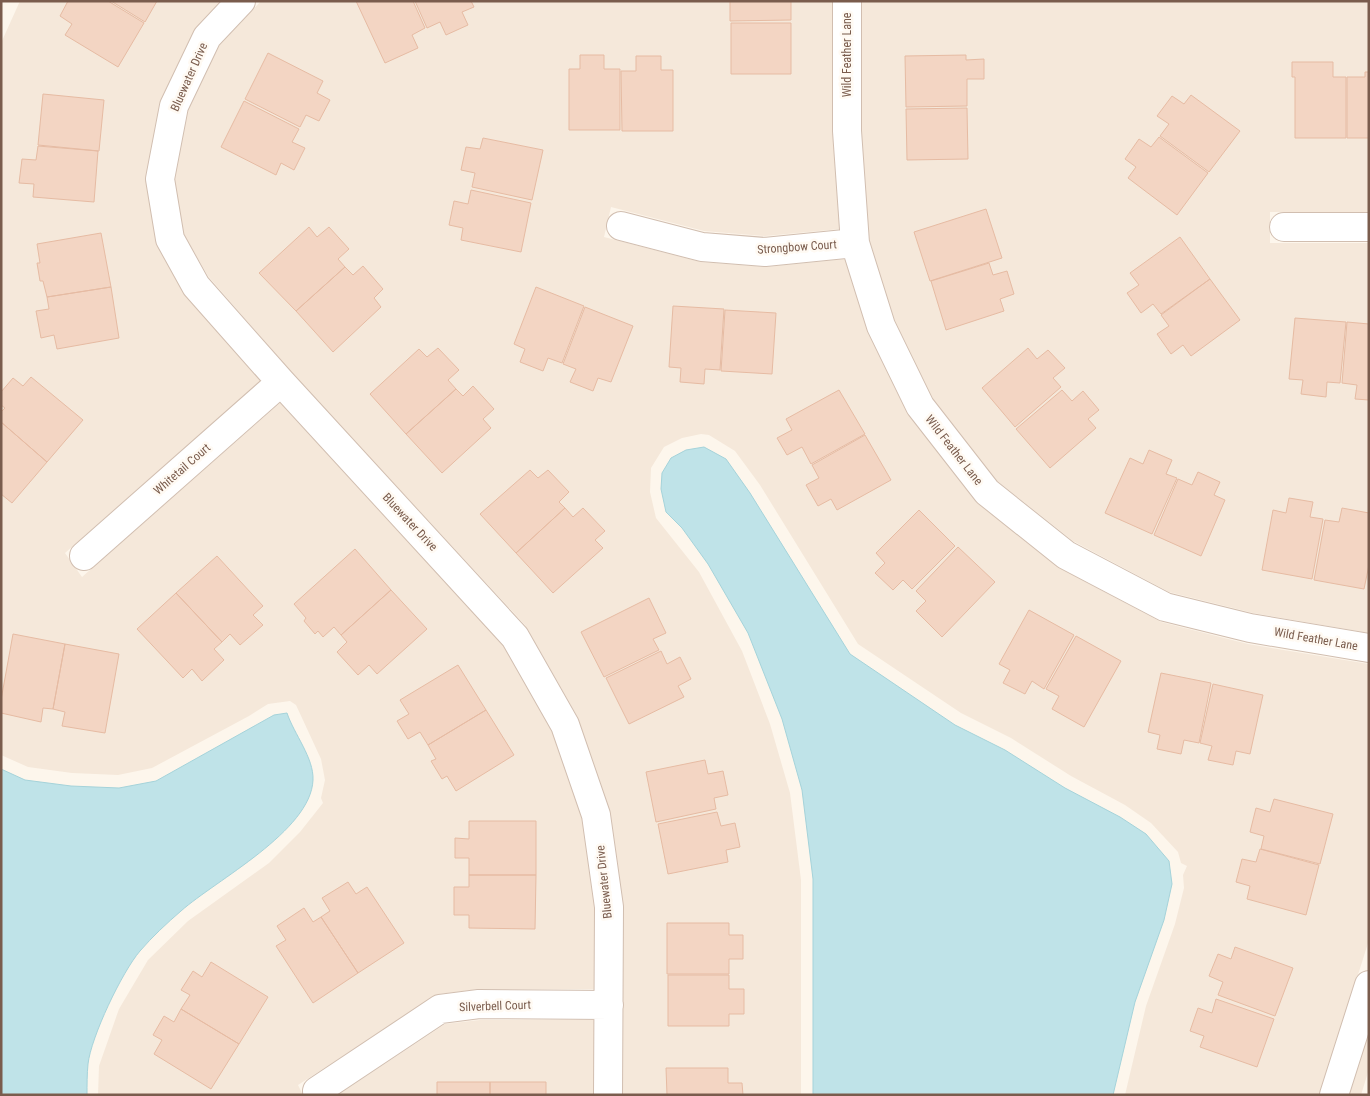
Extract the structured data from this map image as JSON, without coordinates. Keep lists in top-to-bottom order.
{
  "streets": {
    "street": [
      "Wild Feather Lane",
      "Bluewater Drive",
      "Strongbow Court",
      "Whitetail Court",
      "Silverbell Court"
    ]
  },
  "crossings": [
    ["Wild Feather Lane", "Strongbow Court"],
    ["Bluewater Drive", "Whitetail Court"],
    ["Bluewater Drive", "Silverbell Court"]
  ]
}
